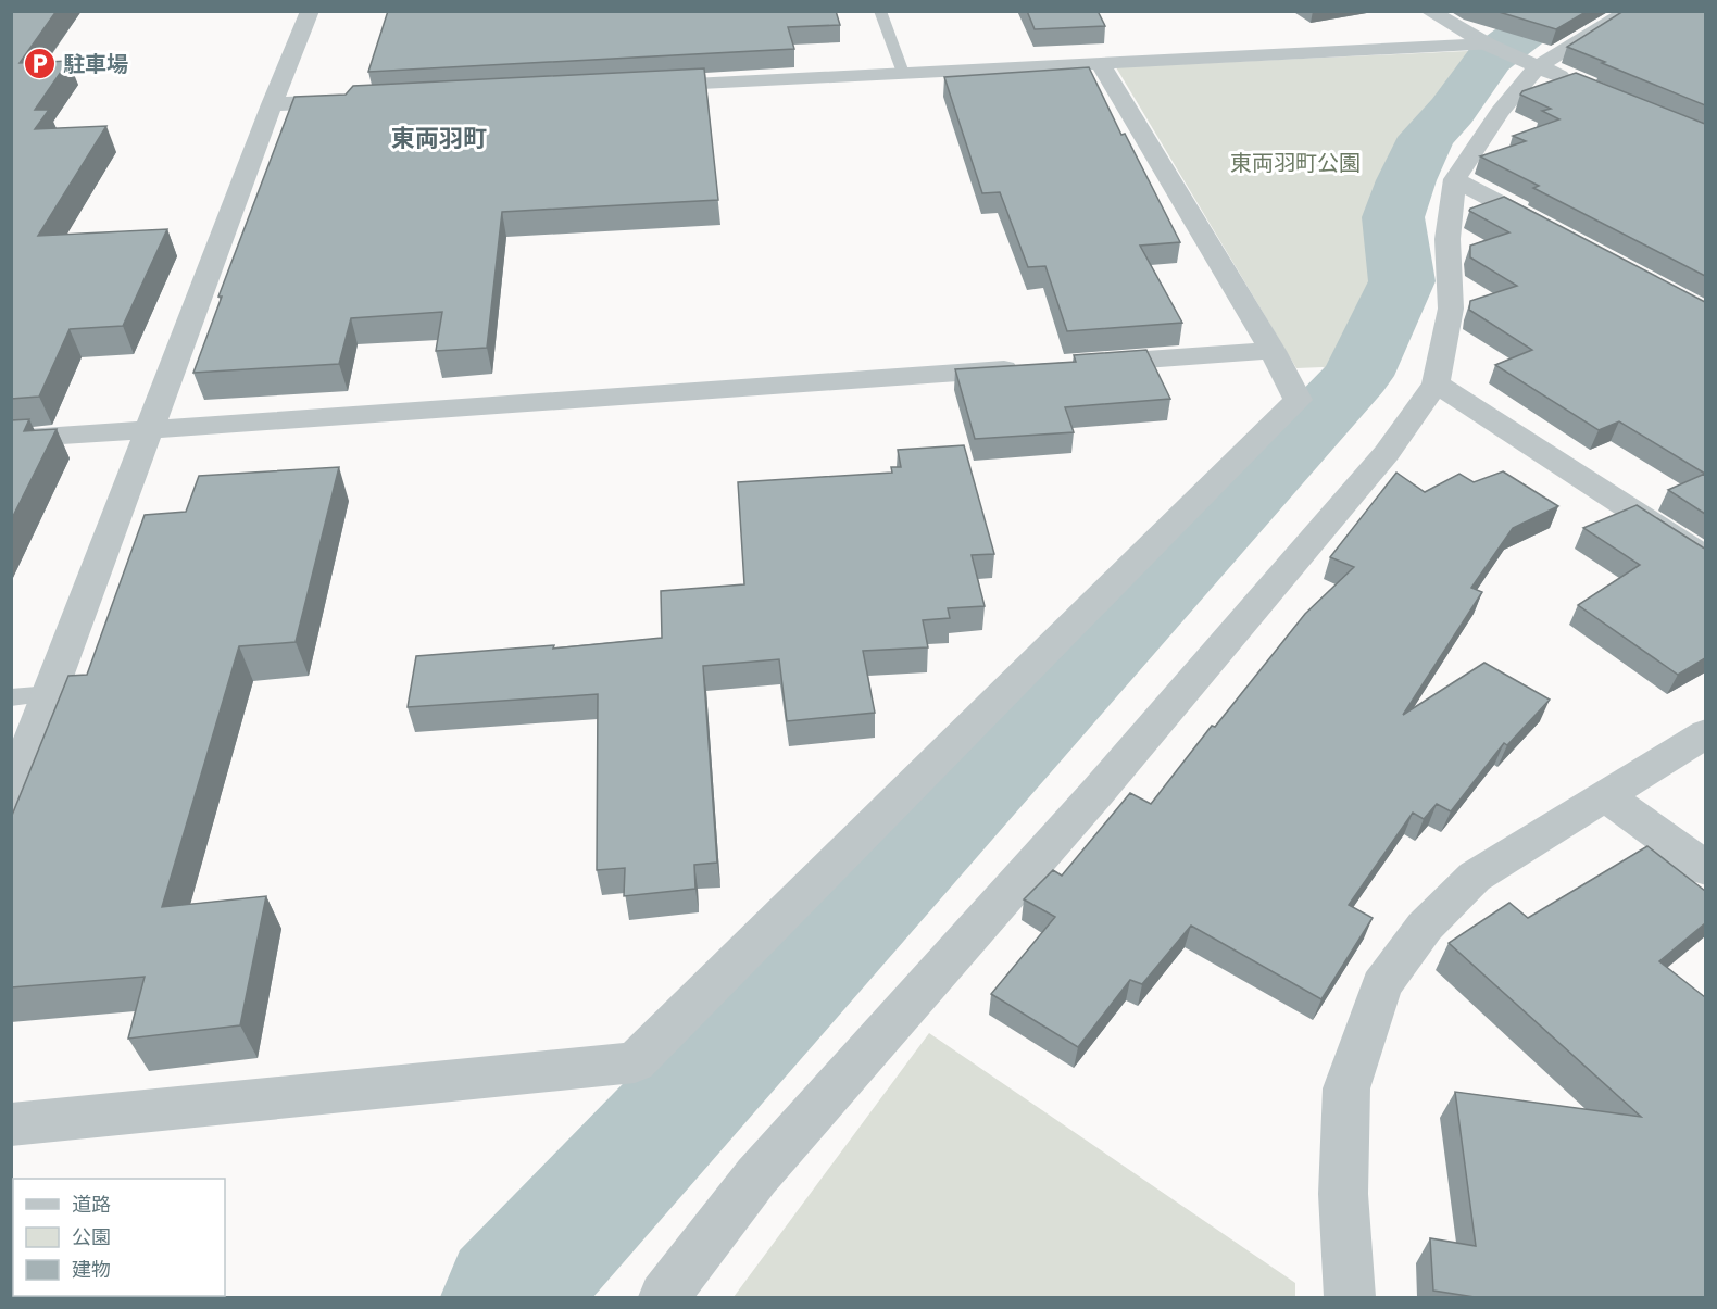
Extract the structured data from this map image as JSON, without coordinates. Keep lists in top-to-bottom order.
{
  "districts": ["東両羽町"],
  "parks": ["東両羽町公園"],
  "places": {
    "parking": ["駐車場"]
  },
  "legend": ["道路", "公園", "建物"]
}
